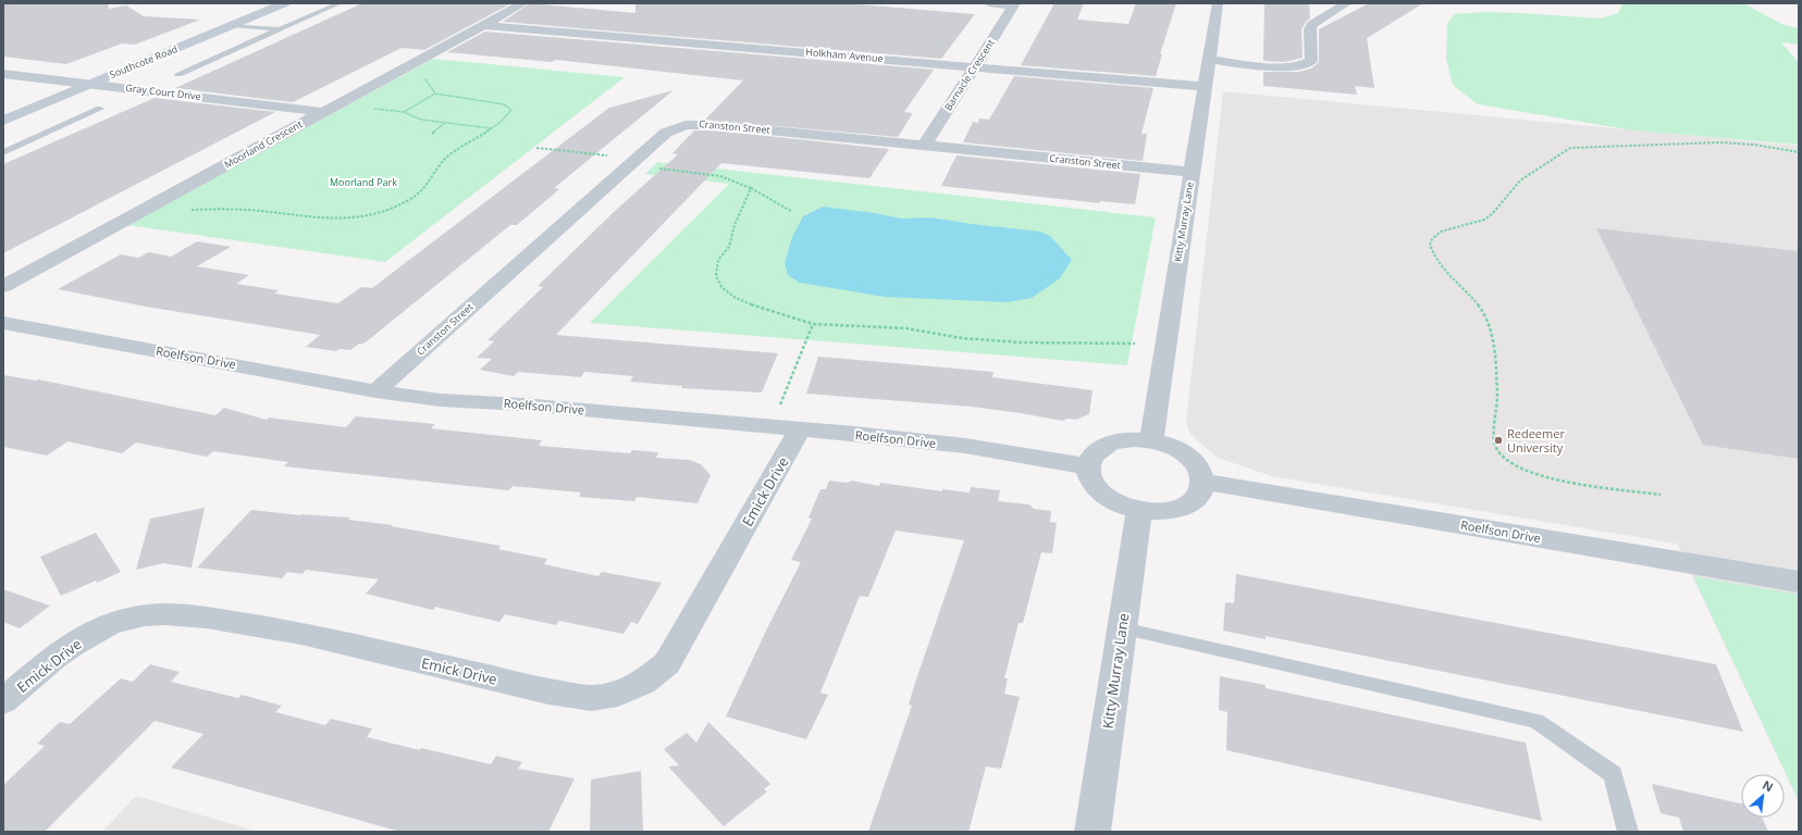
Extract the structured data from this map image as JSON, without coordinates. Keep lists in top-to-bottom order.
{
  "streets": {
    "main road": ["Southcote Road"],
    "street": [
      "Holkham Avenue",
      "Barnacle Crescent",
      "Gray Court Drive",
      "Cranston Street",
      "Moorland Crescent",
      "Kitty Murray Lane",
      "Roelfson Drive",
      "Emick Drive"
    ]
  },
  "crossings": [
    ["Holkham Avenue", "Barnacle Crescent"],
    ["Holkham Avenue", "Moorland Crescent"],
    ["Holkham Avenue", "Kitty Murray Lane"],
    ["Southcote Road", "Gray Court Drive"],
    ["Barnacle Crescent", "Cranston Street"],
    ["Gray Court Drive", "Moorland Crescent"],
    ["Cranston Street", "Kitty Murray Lane"],
    ["Cranston Street", "Roelfson Drive"],
    ["Kitty Murray Lane", "Roelfson Drive"],
    ["Roelfson Drive", "Emick Drive"]
  ],
  "parks": ["Moorland Park"],
  "places": ["Redeemer University"],
  "north": "top right"
}
